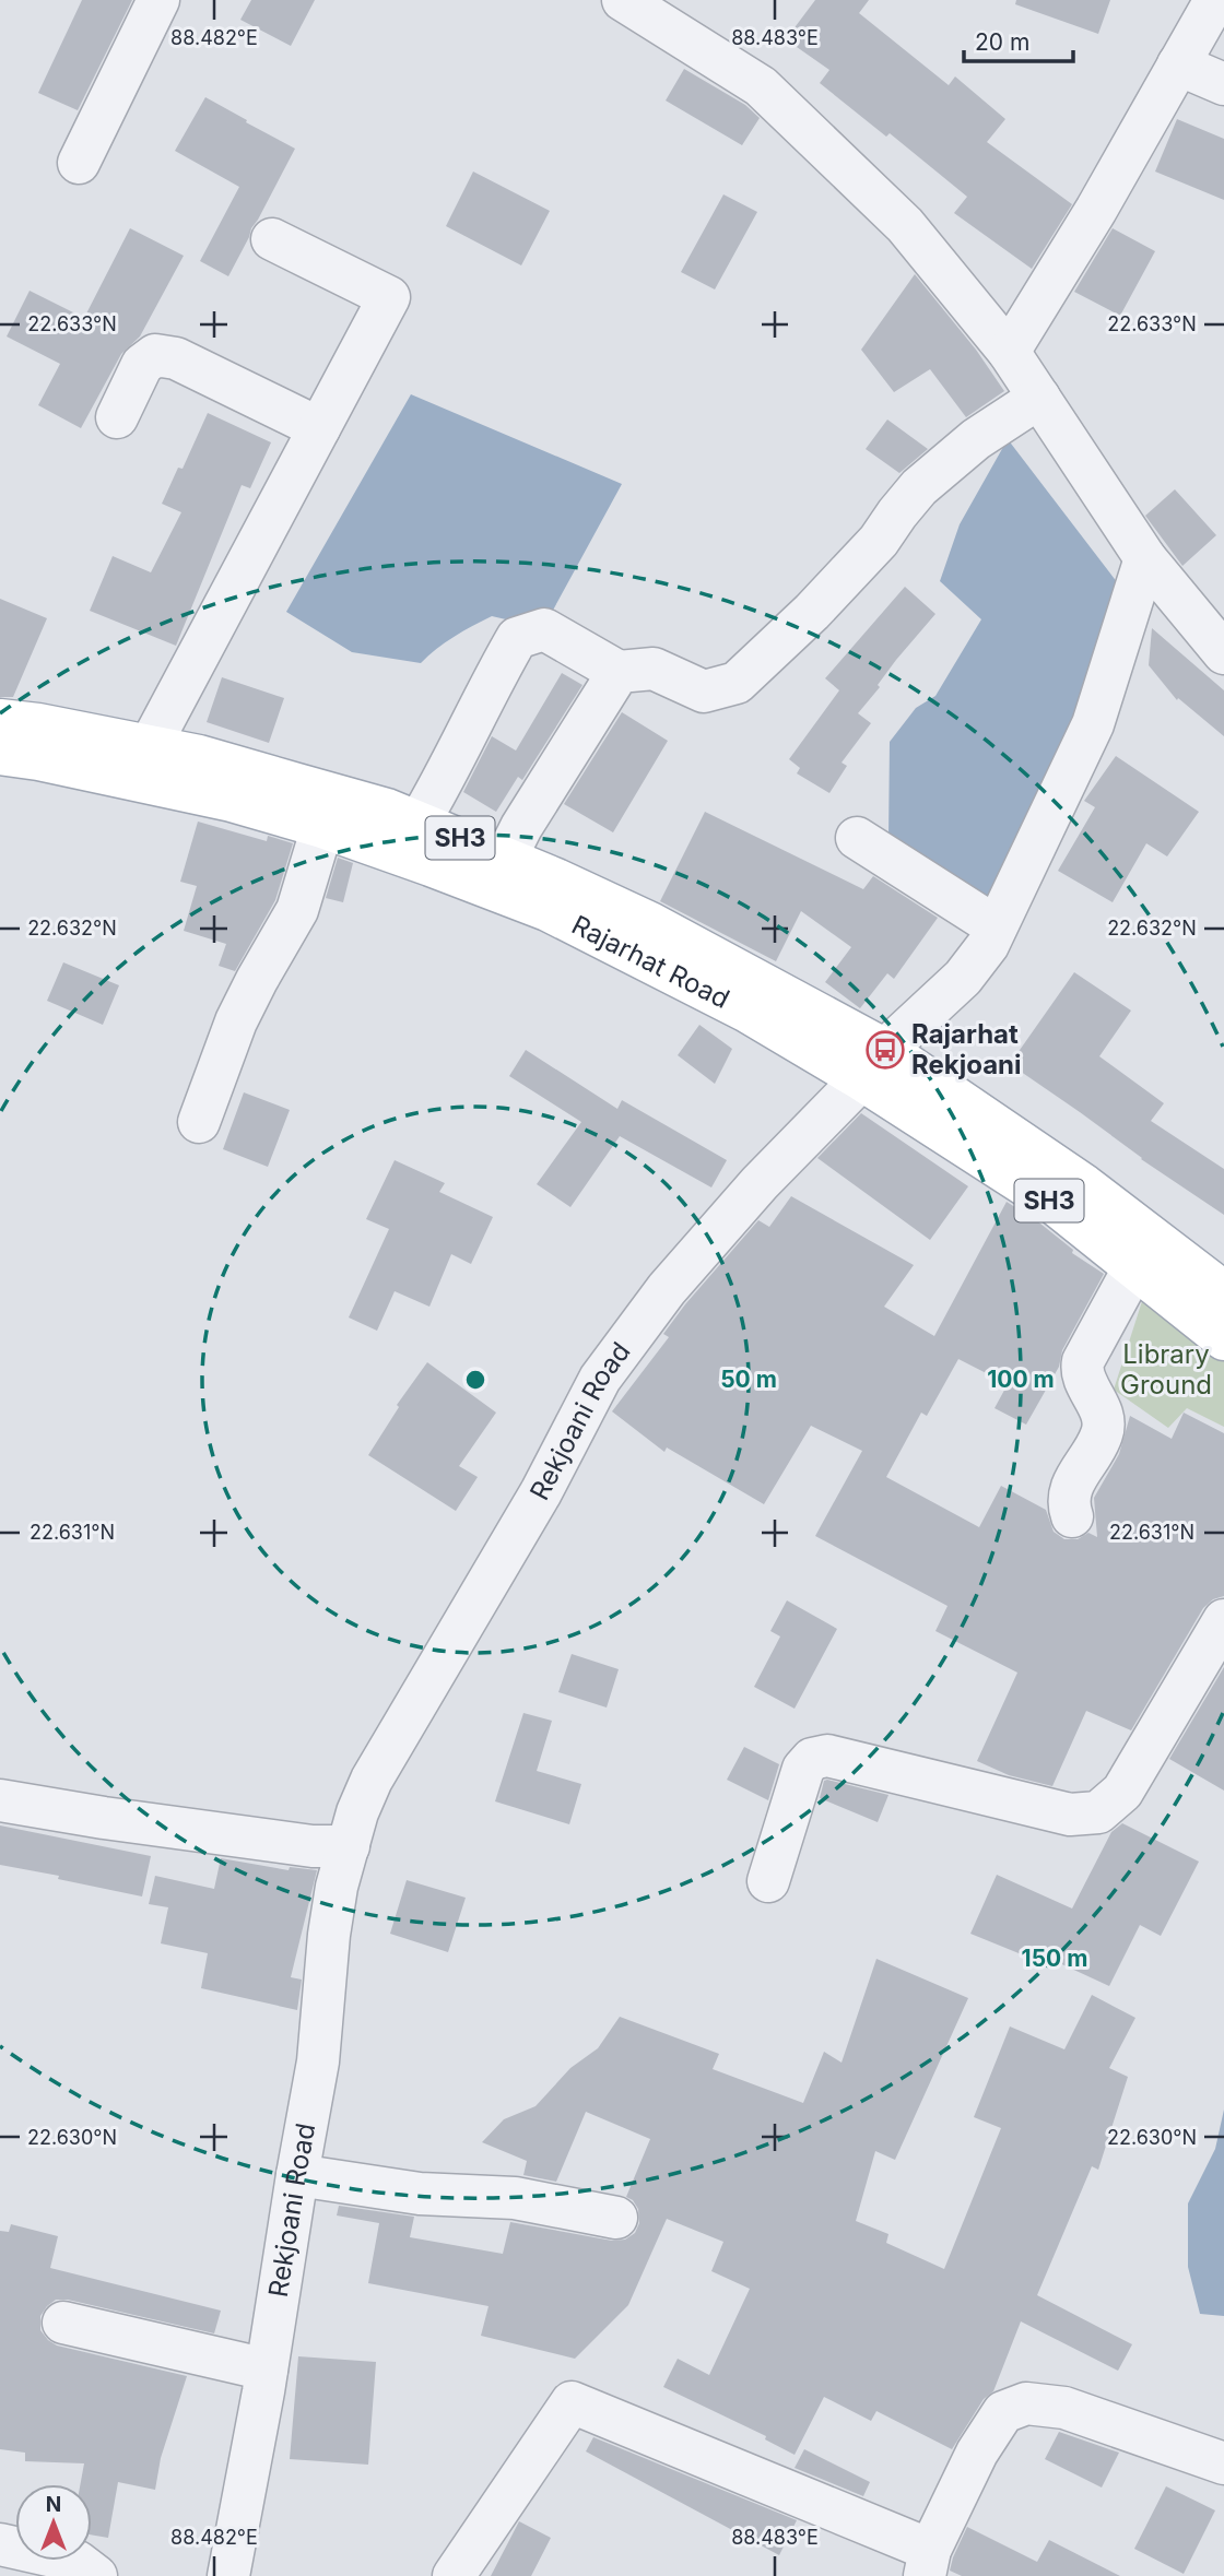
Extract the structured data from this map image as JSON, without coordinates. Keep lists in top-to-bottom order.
{
  "streets": {
    "main road": ["SH3", "Rajarhat Road"],
    "street": ["Rekjoani Road"]
  },
  "crossings": [
    ["Rajarhat Road", "Rekjoani Road"]
  ],
  "parks": ["Library Ground"],
  "places": {
    "bus stop": ["Rajarhat Rekjoani"]
  },
  "scale_bar": "20 m",
  "north": "top",
  "coordinates": [
    "88.482°E",
    "88.483°E",
    "22.633°N",
    "22.632°N",
    "22.631°N",
    "22.630°N"
  ],
  "rings": ["50 m", "100 m", "150 m"]
}
